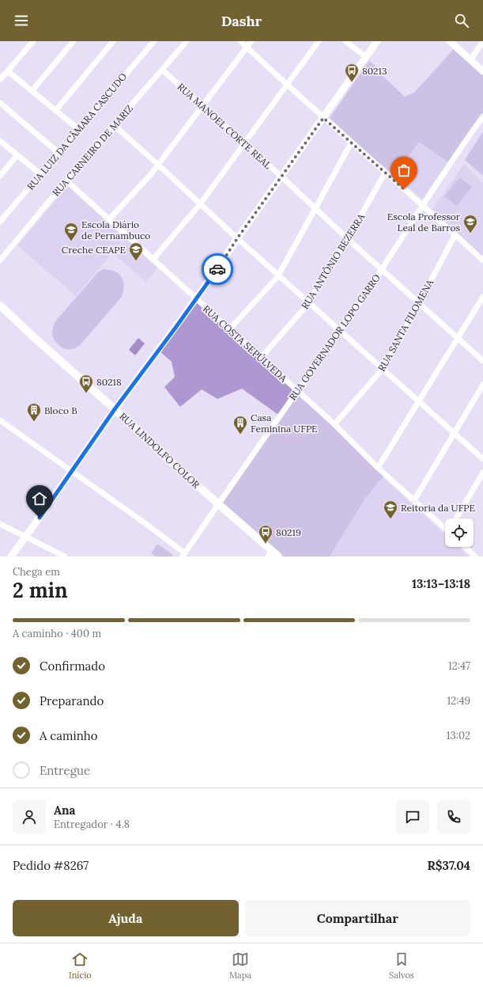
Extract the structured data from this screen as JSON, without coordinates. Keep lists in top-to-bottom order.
{
  "streets": {
    "main road": ["RUA LINDOLFO COLOR"],
    "street": [
      "RUA MANOEL CORTE REAL",
      "RUA LUIZ DA CÂMARA CASCUDO",
      "RUA CARNEIRO DE MARIZ",
      "RUA ANTÔNIO BEZERRA",
      "RUA SANTA FILOMENA",
      "RUA GOVERNADOR LOPO GARRO",
      "RUA COSTA SEPÚLVEDA"
    ]
  },
  "crossings": [
    ["RUA MANOEL CORTE REAL", "RUA CARNEIRO DE MARIZ"],
    ["RUA MANOEL CORTE REAL", "RUA ANTÔNIO BEZERRA"],
    ["RUA MANOEL CORTE REAL", "RUA SANTA FILOMENA"],
    ["RUA MANOEL CORTE REAL", "RUA GOVERNADOR LOPO GARRO"],
    ["RUA CARNEIRO DE MARIZ", "RUA COSTA SEPÚLVEDA"],
    ["RUA ANTÔNIO BEZERRA", "RUA COSTA SEPÚLVEDA"],
    ["RUA SANTA FILOMENA", "RUA COSTA SEPÚLVEDA"],
    ["RUA GOVERNADOR LOPO GARRO", "RUA COSTA SEPÚLVEDA"],
    ["RUA GOVERNADOR LOPO GARRO", "RUA LINDOLFO COLOR"]
  ],
  "places": {
    "bus stop": ["80213", "80218", "80219"],
    "school or university": [
      "Escola Professor Leal de Barros",
      "Escola Diário de Pernambuco",
      "Creche CEAPE",
      "Reitoria da UFPE"
    ],
    "building": ["Bloco B", "Casa Feminina UFPE"]
  },
  "page": {
    "header": "Dashr",
    "heading": ["2 min", "Chega em", "13:13–13:18"],
    "panel": [
      "Ana",
      "Entregador · 4.8",
      "Pedido #8267",
      "R$37.04"
    ],
    "bar": "A caminho · 400 m",
    "list": [
      ["Confirmado", "12:47"],
      ["Preparando", "12:49"],
      ["A caminho", "13:02"],
      "Entregue"
    ],
    "buttons": ["Ajuda", "Compartilhar"],
    "tabs": ["Início", "Mapa", "Salvos"]
  }
}
